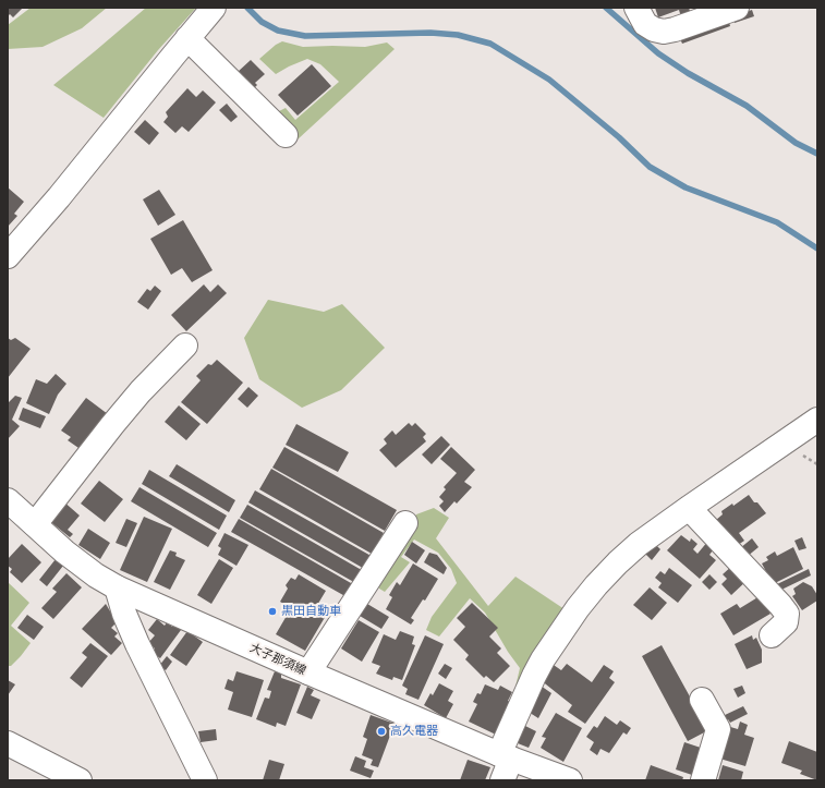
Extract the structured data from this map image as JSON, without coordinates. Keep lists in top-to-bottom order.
{
  "streets": {
    "street": ["大子那須線"]
  },
  "places": ["黒田自動車", "高久電器"]
}
